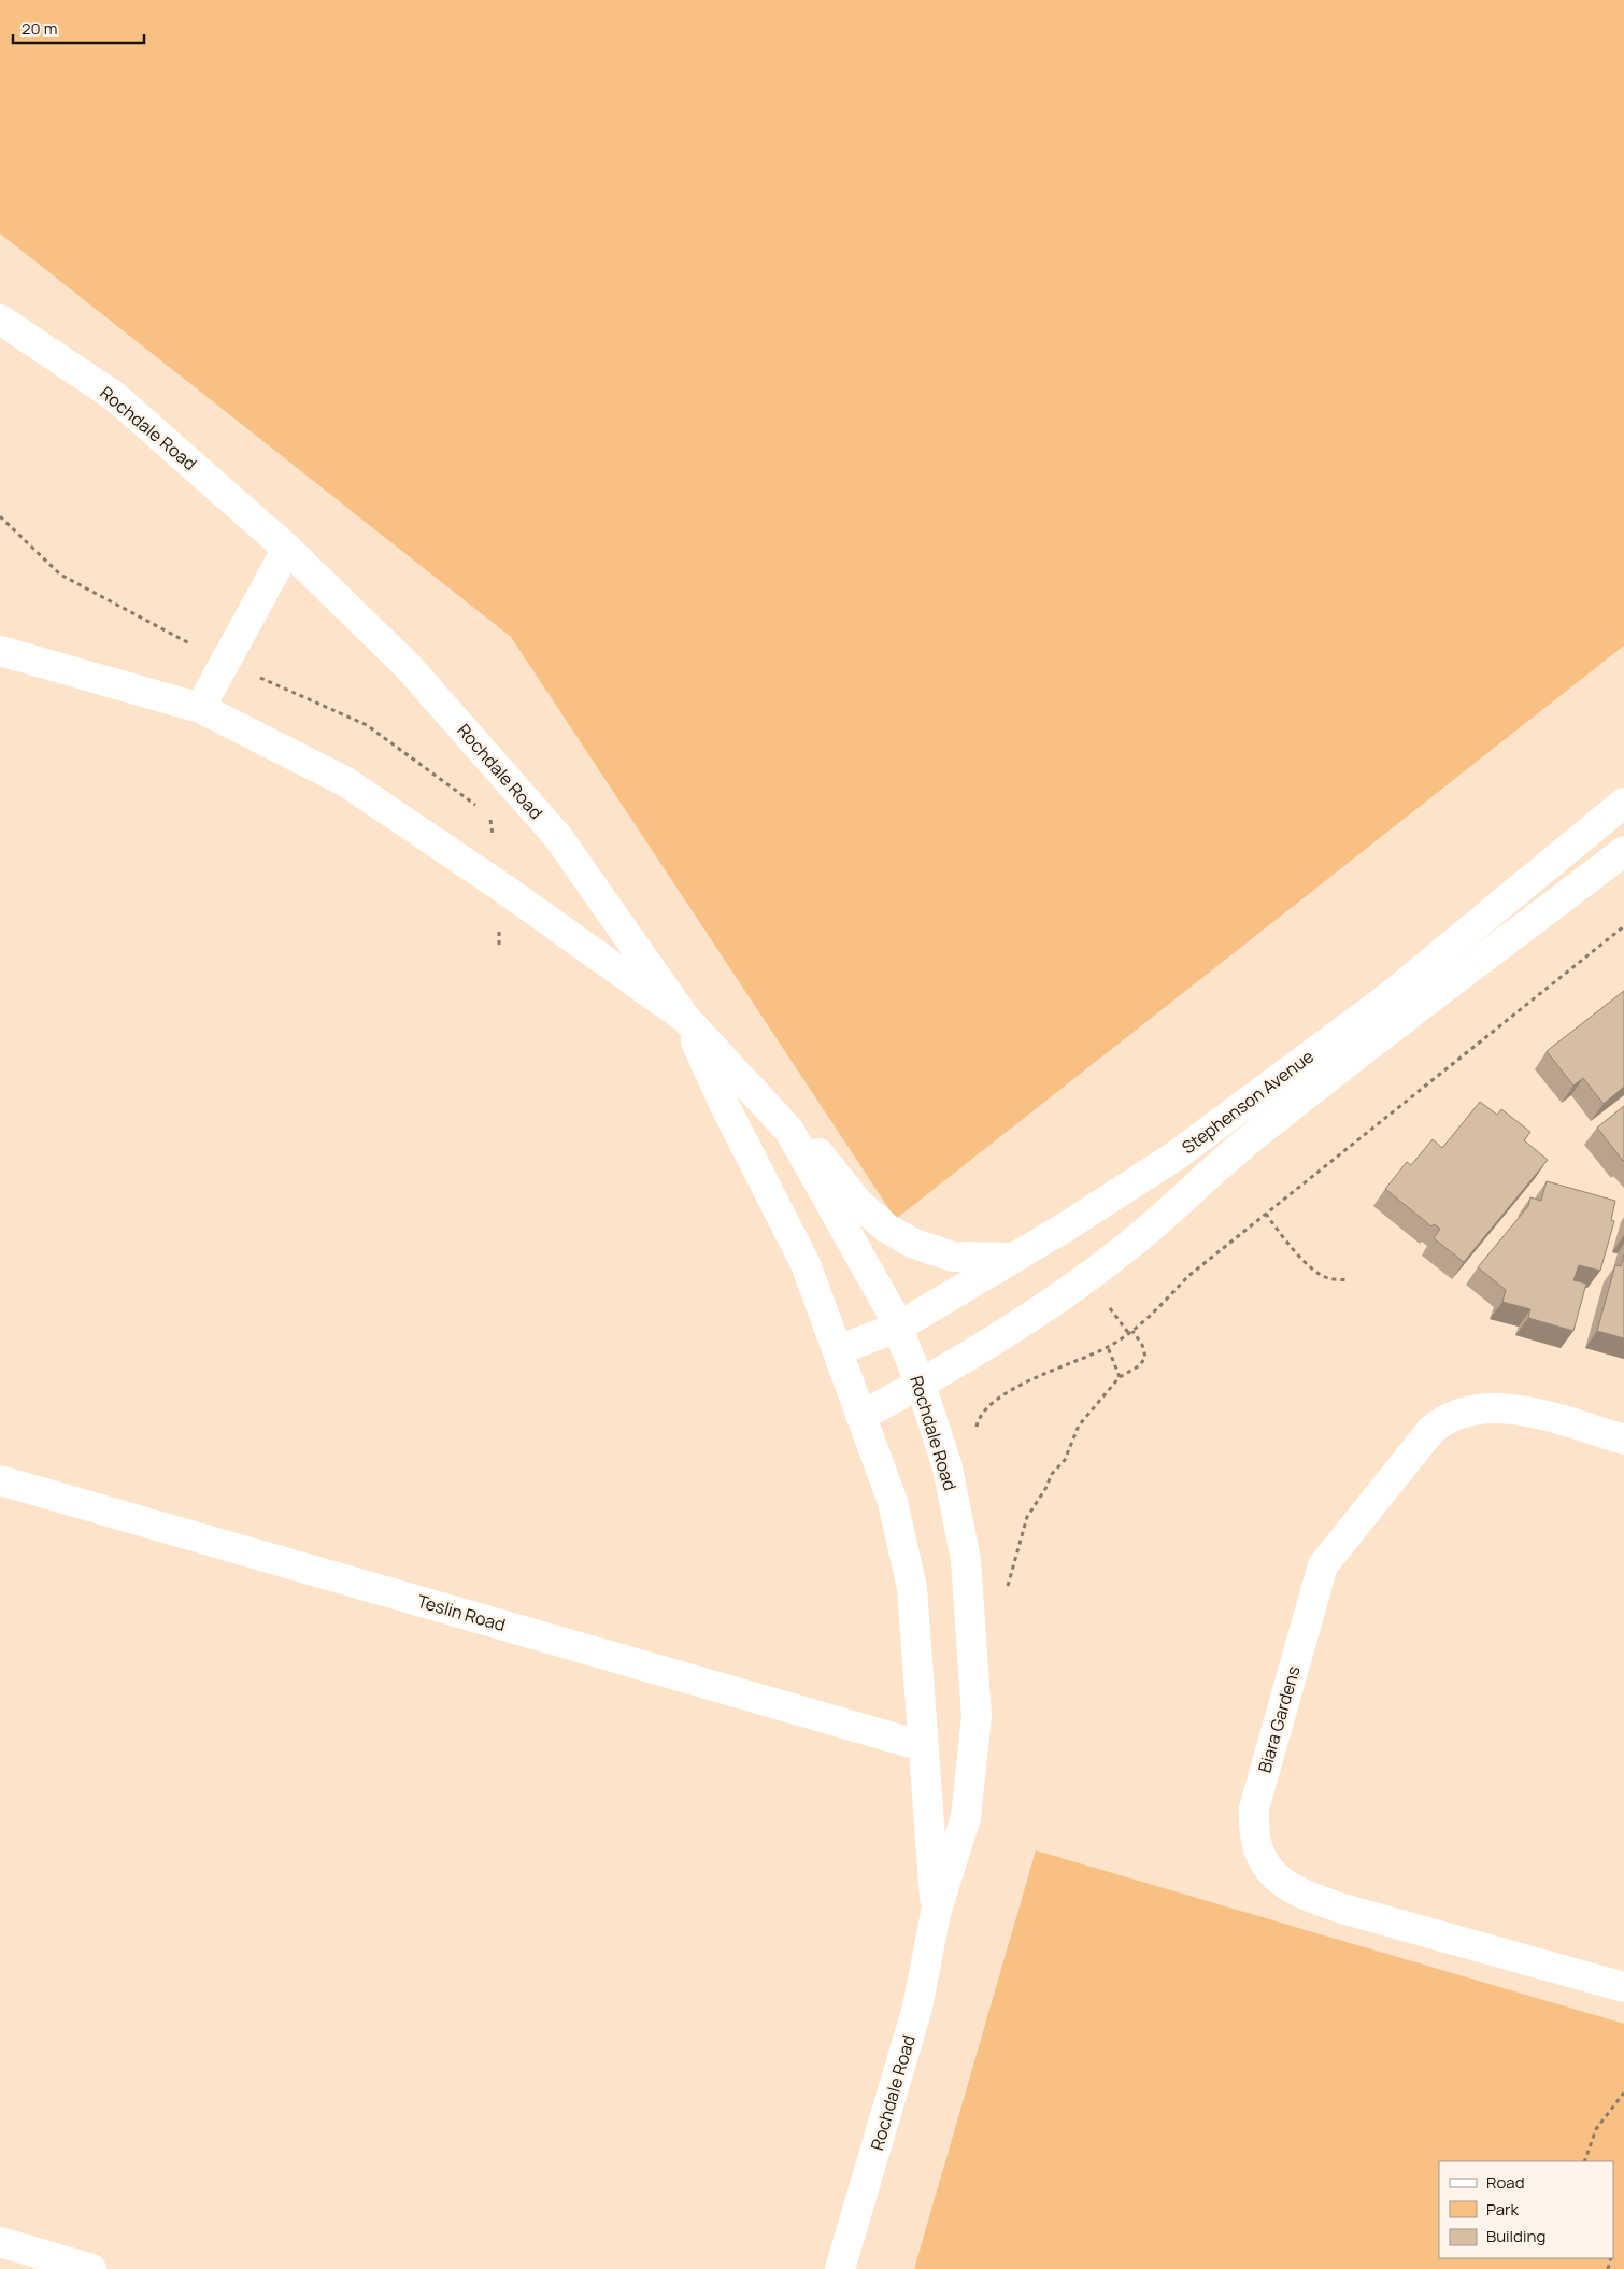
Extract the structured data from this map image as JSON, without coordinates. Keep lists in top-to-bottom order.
{
  "streets": {
    "main road": [
      "Rochdale Road",
      "Stephenson Avenue",
      "Teslin Road",
      "Biara Gardens"
    ]
  },
  "crossings": [
    ["Rochdale Road", "Stephenson Avenue"],
    ["Rochdale Road", "Teslin Road"]
  ],
  "legend": ["Road", "Park", "Building"],
  "scale_bar": "20 m"
}
